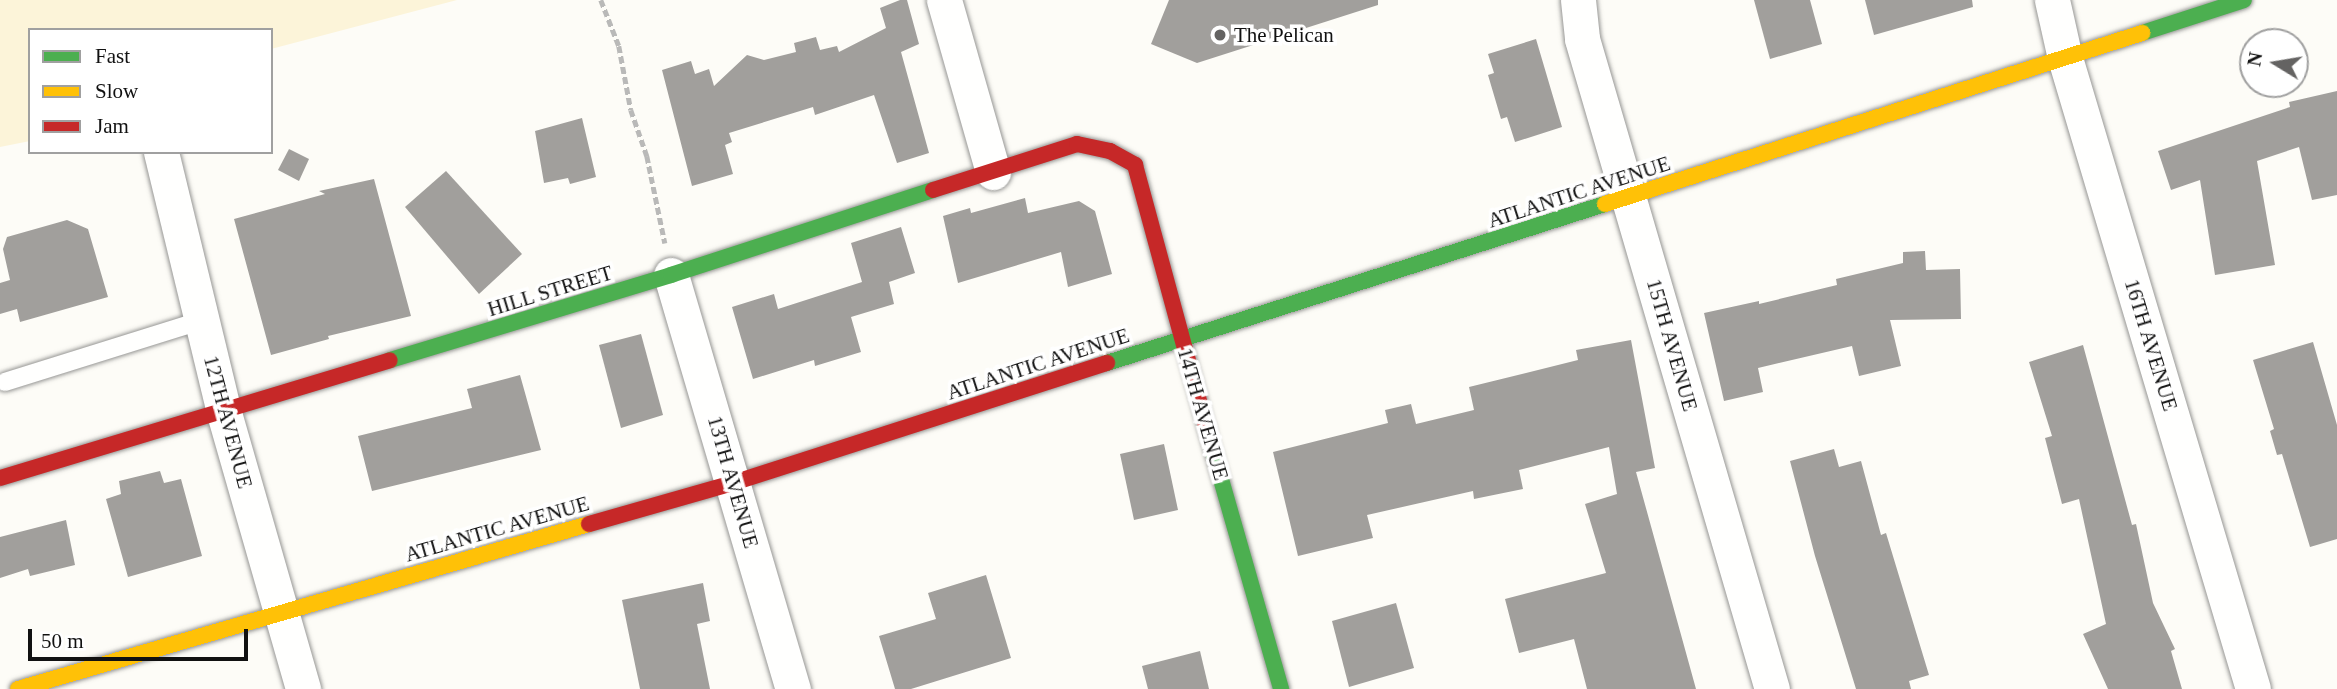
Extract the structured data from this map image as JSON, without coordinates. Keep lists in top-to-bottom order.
{
  "streets": {
    "main road": ["ATLANTIC AVENUE", "HILL STREET", "14TH AVENUE"],
    "street": [
      "15TH AVENUE",
      "16TH AVENUE",
      "12TH AVENUE",
      "13TH AVENUE"
    ]
  },
  "crossings": [
    ["ATLANTIC AVENUE", "15TH AVENUE"],
    ["ATLANTIC AVENUE", "16TH AVENUE"],
    ["ATLANTIC AVENUE", "14TH AVENUE"],
    ["ATLANTIC AVENUE", "12TH AVENUE"],
    ["ATLANTIC AVENUE", "13TH AVENUE"],
    ["HILL STREET", "14TH AVENUE"],
    ["HILL STREET", "12TH AVENUE"],
    ["HILL STREET", "13TH AVENUE"]
  ],
  "places": ["The Pelican"],
  "legend": ["Fast", "Slow", "Jam"],
  "scale_bar": "50 m",
  "north": "left"
}
